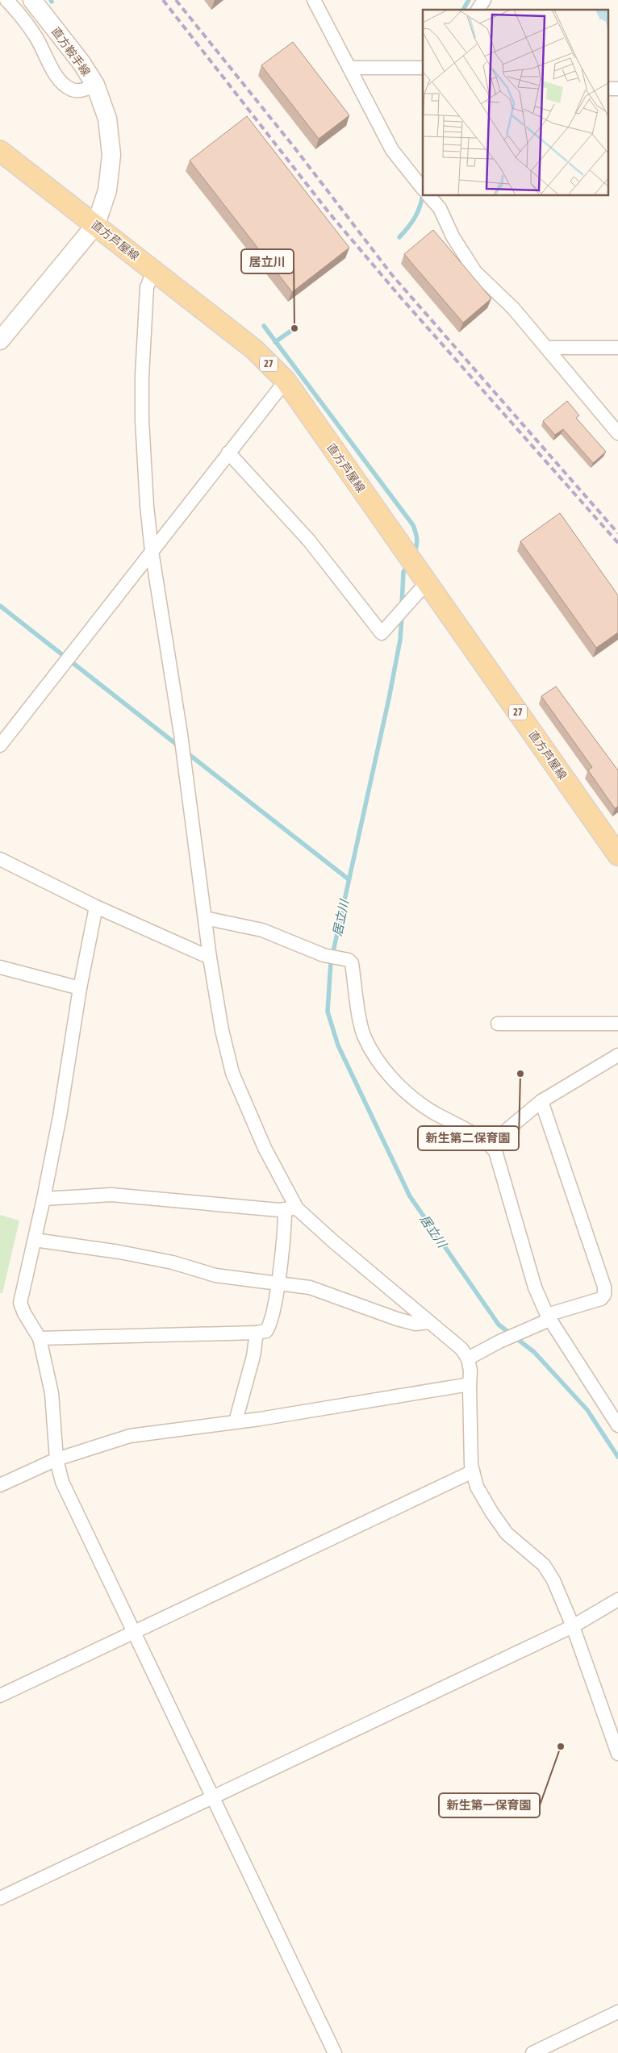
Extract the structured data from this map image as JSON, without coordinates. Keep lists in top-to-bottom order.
{
  "streets": {
    "main road": ["直方鞍手線", "直方芦屋線", "27"]
  },
  "crossings": [
    ["直方鞍手線", "直方芦屋線"]
  ],
  "water": ["居立川"],
  "places": ["居立川", "新生第二保育園", "新生第一保育園"]
}
